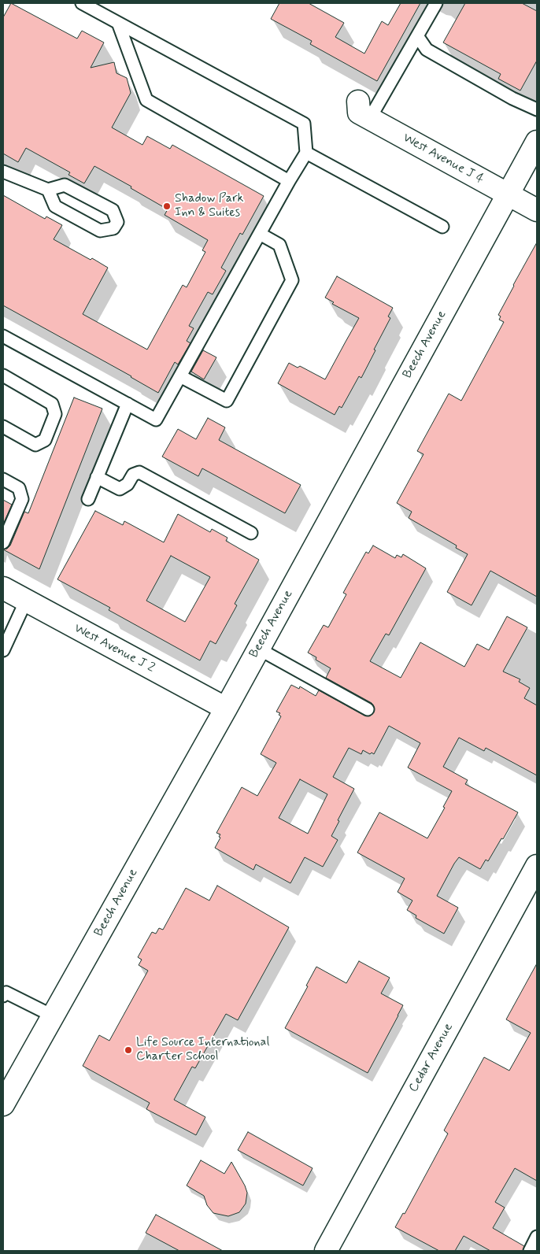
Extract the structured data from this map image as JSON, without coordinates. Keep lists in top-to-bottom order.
{
  "streets": {
    "street": [
      "West Avenue J 4",
      "Beech Avenue",
      "West Avenue J 2",
      "Cedar Avenue"
    ]
  },
  "crossings": [
    ["West Avenue J 4", "Beech Avenue"],
    ["Beech Avenue", "West Avenue J 2"]
  ],
  "places": ["Shadow Park Inn & Suites", "Life Source International Charter School"]
}
